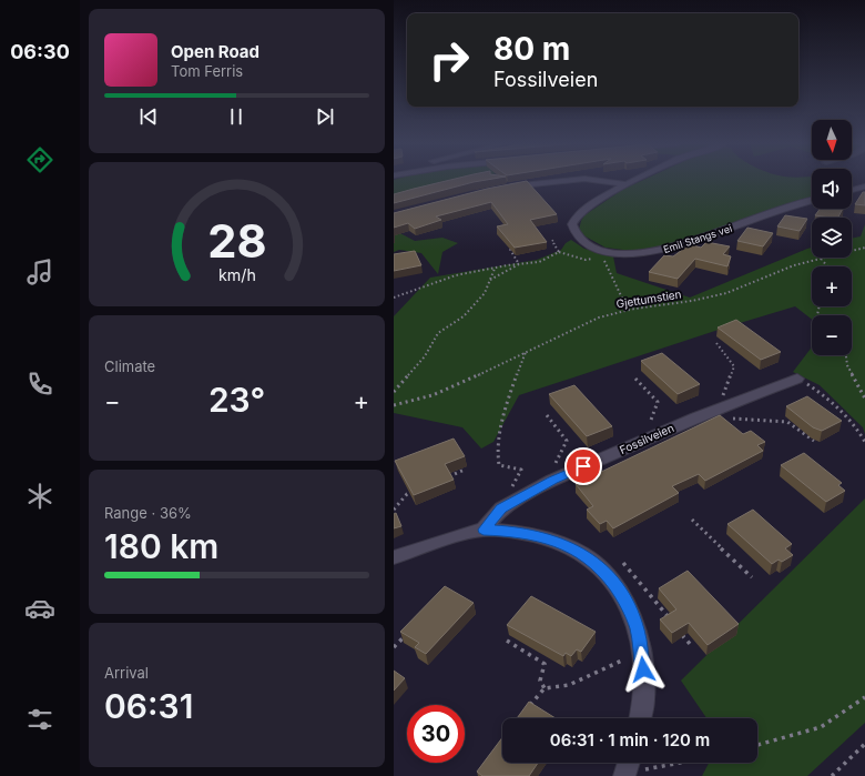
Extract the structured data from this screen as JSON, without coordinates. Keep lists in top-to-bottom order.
{
  "streets": {
    "street": ["Emil Stangs vei", "Fossilveien"],
    "path": ["Gjettumstien"]
  },
  "north": "bottom",
  "page": {
    "tabs": "06:30",
    "turn": ["80 m", "Fossilveien"],
    "song": ["Open Road", "Tom Ferris"],
    "map_buttons": ["+", "−"],
    "tile": [
      "Climate",
      ["Range · 36%", "180 km"],
      ["Arrival", "06:31"]
    ],
    "heat": ["−", "23°", "+"],
    "limit": "30",
    "trip": "06:31 · 1 min · 120 m",
    "gauge": ["28", "km/h"]
  }
}
